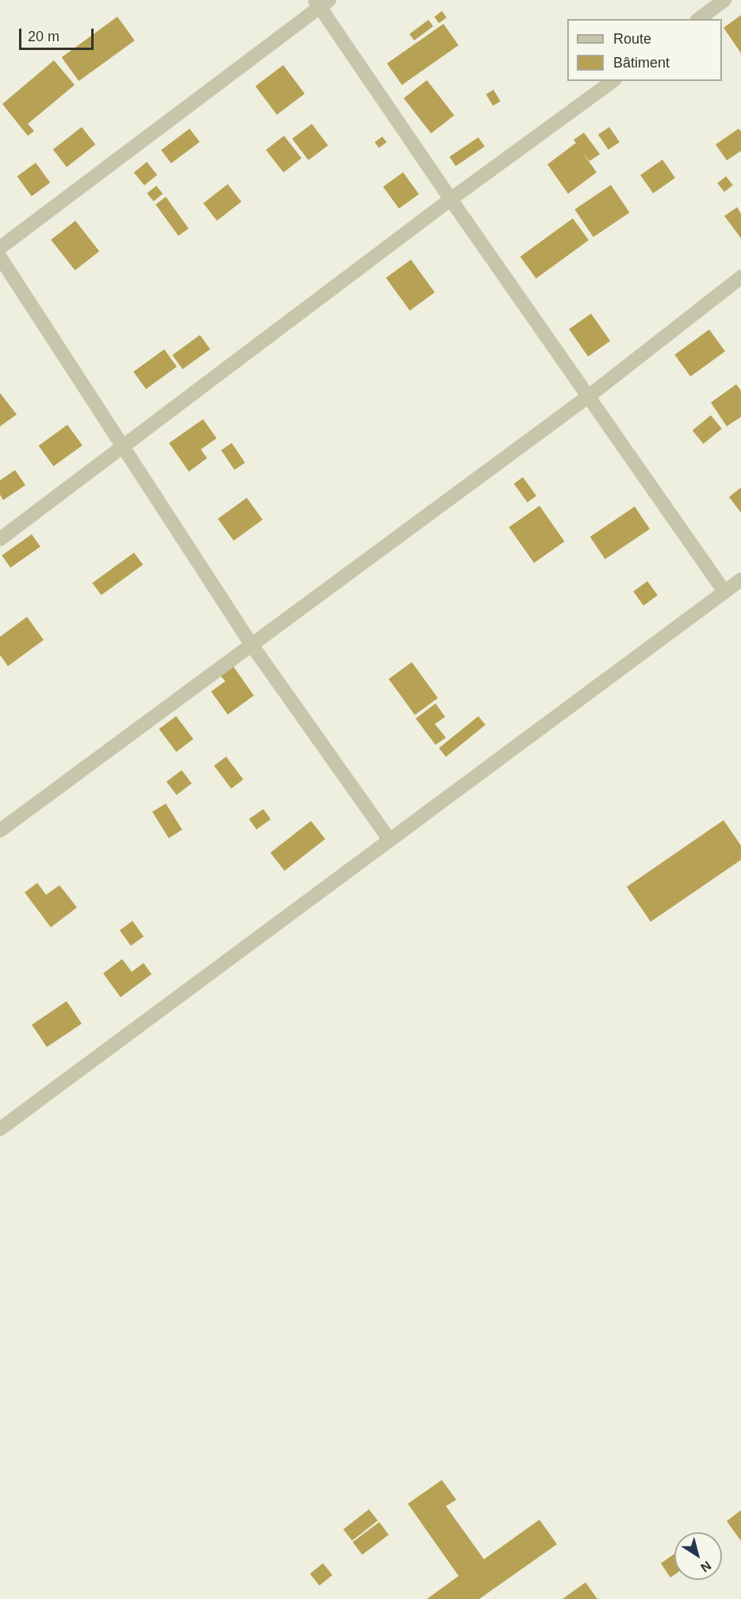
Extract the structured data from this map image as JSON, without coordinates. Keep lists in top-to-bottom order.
{
  "legend": ["Route", "Bâtiment"],
  "scale_bar": "20 m",
  "north": "bottom right"
}
